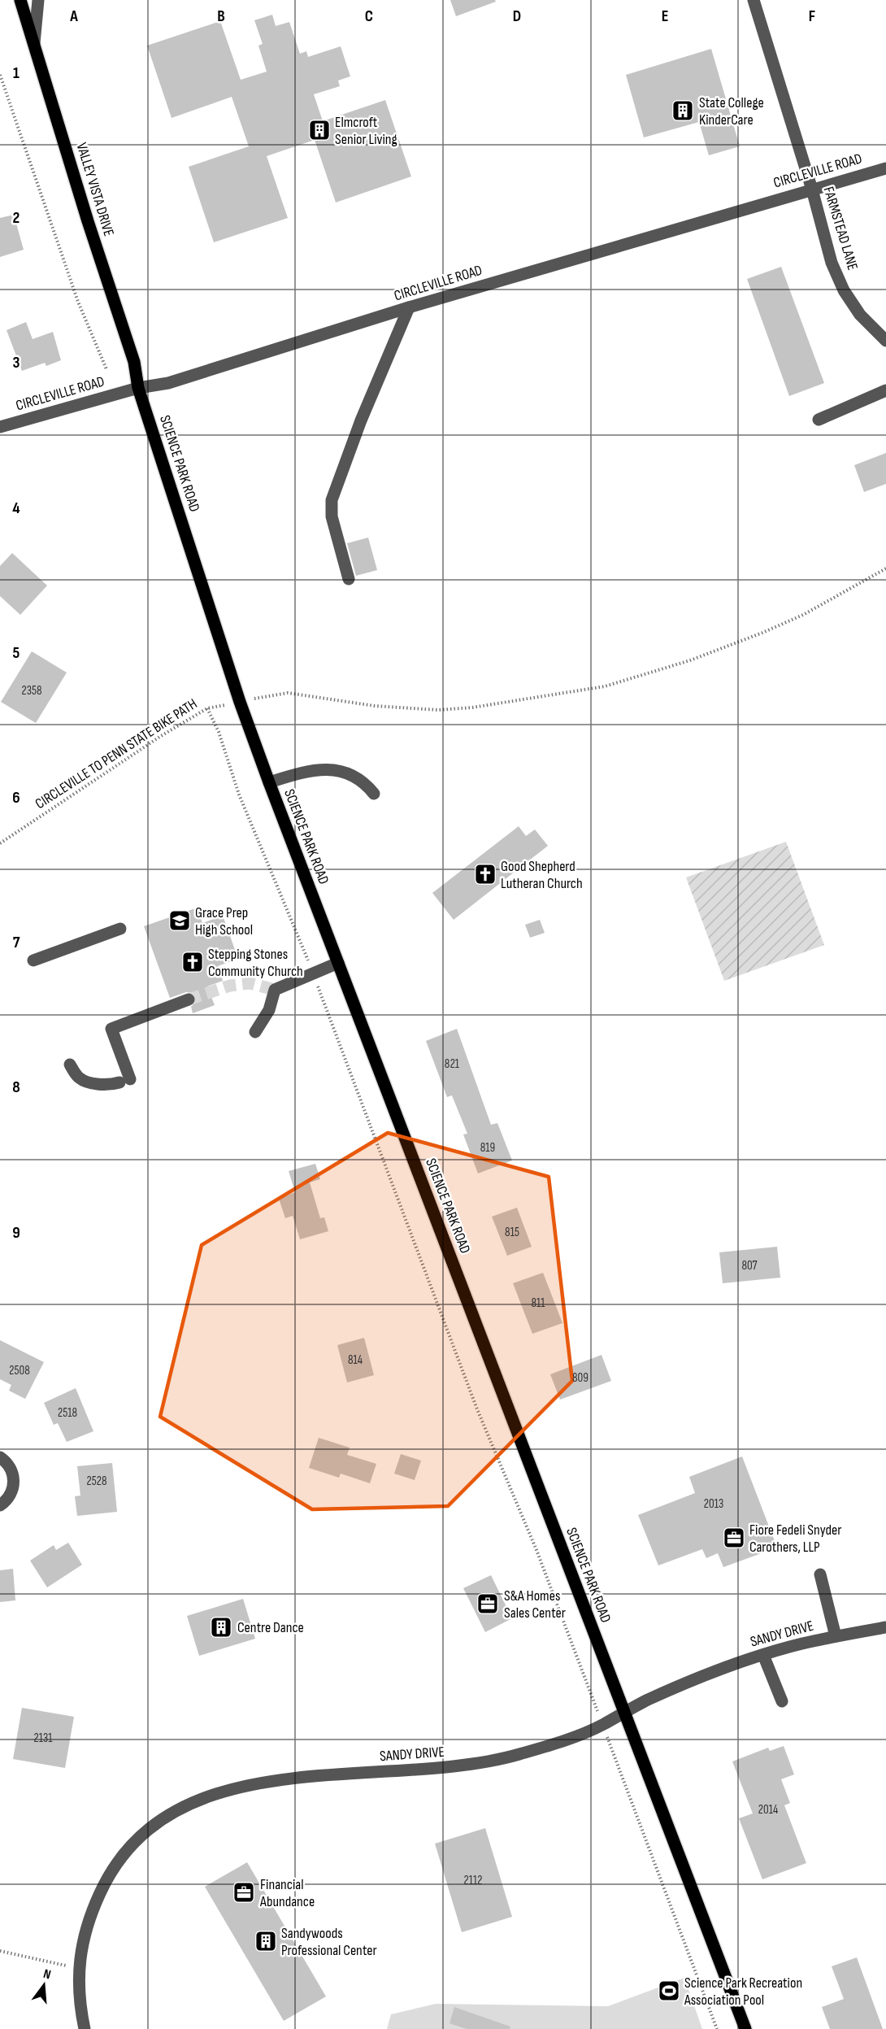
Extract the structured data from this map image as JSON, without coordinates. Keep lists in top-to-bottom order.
{
  "streets": {
    "main road": ["VALLEY VISTA DRIVE", "SCIENCE PARK ROAD"],
    "street": ["CIRCLEVILLE ROAD", "FARMSTEAD LANE", "SANDY DRIVE"],
    "path": ["CIRCLEVILLE TO PENN STATE BIKE PATH"]
  },
  "crossings": [
    ["CIRCLEVILLE ROAD", "VALLEY VISTA DRIVE"],
    ["CIRCLEVILLE ROAD", "FARMSTEAD LANE"],
    ["CIRCLEVILLE ROAD", "SCIENCE PARK ROAD"],
    ["VALLEY VISTA DRIVE", "SCIENCE PARK ROAD"],
    ["SCIENCE PARK ROAD", "SANDY DRIVE"]
  ],
  "places": {
    "building": [
      "State College KinderCare",
      "Elmcroft Senior Living",
      "Centre Dance",
      "Sandywoods Professional Center"
    ],
    "church": ["Good Shepherd Lutheran Church", "Stepping Stones Community Church"],
    "school or university": ["Grace Prep High School"],
    "office": ["Fiore Fedeli Snyder Carothers, LLP", "S&A Homes Sales Center", "Financial Abundance"],
    "sports": ["Science Park Recreation Association Pool"]
  },
  "house_numbers": [
    "2358",
    "821",
    "819",
    "815",
    "807",
    "811",
    "814",
    "2508",
    "809",
    "2518",
    "2528",
    "2013",
    "2131",
    "2014",
    "2112"
  ],
  "north": "top",
  "grid": {
    "columns": [
      "A",
      "B",
      "C",
      "D",
      "E",
      "F"
    ],
    "rows": [
      "1",
      "2",
      "3",
      "4",
      "5",
      "6",
      "7",
      "8",
      "9"
    ]
  }
}
